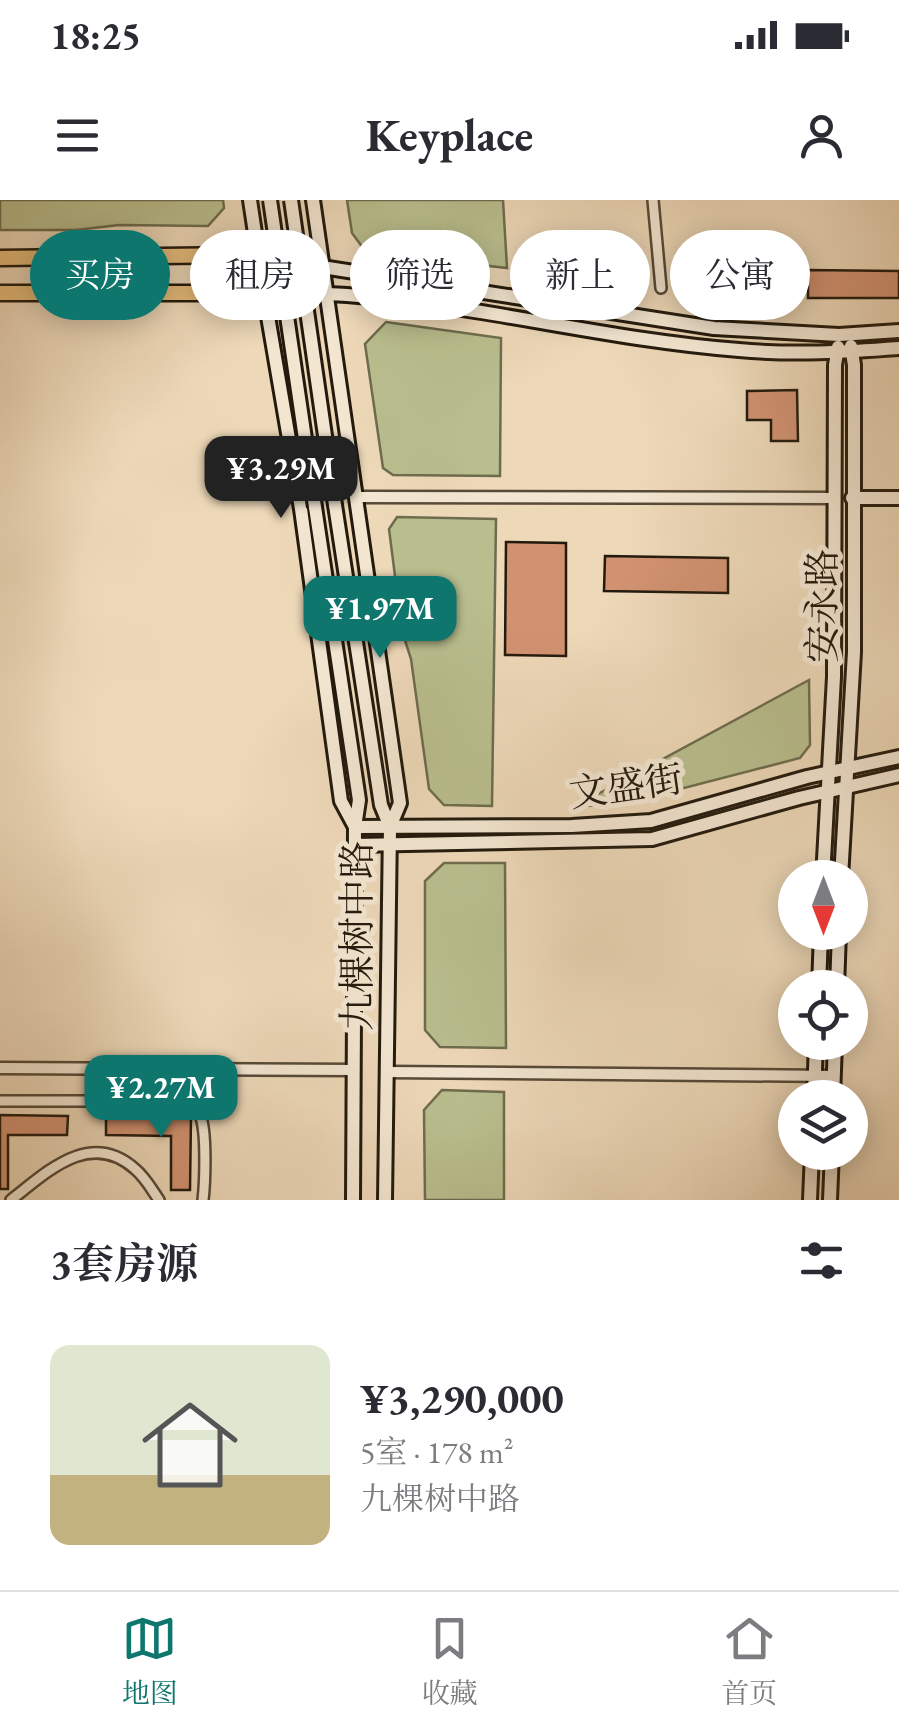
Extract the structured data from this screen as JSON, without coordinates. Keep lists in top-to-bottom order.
{
  "streets": {
    "main road": ["安永路", "文盛街", "九棵树中路"]
  },
  "crossings": [
    ["安永路", "文盛街"],
    ["文盛街", "九棵树中路"]
  ],
  "north": "bottom",
  "page": {
    "status": "18:25",
    "header": "Keyplace",
    "chip": [
      "买房",
      "租房",
      "筛选",
      "新上",
      "公寓"
    ],
    "price": ["¥3.29M", "¥1.97M", "¥2.27M"],
    "heading": "3套房源",
    "list": [
      {
        "name": "¥3,290,000",
        "note": "5室 · 178 m² · 九棵树中路"
      }
    ],
    "tabs": ["地图", "收藏", "首页"]
  }
}
